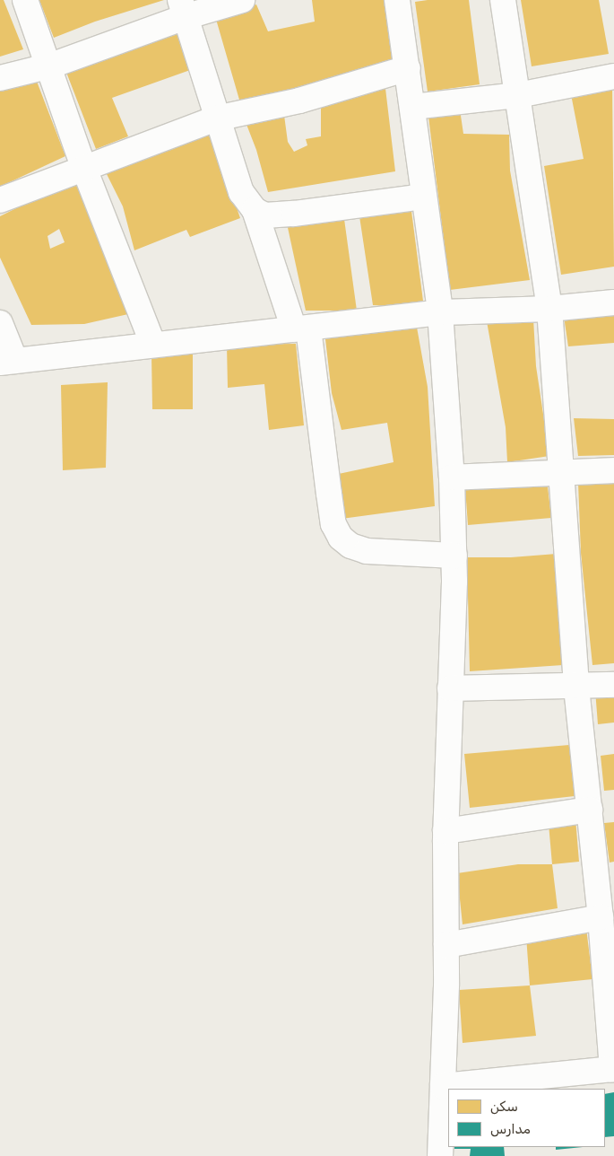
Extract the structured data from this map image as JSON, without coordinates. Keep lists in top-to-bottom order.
{
  "legend": ["سكن", "مدارس"]
}
